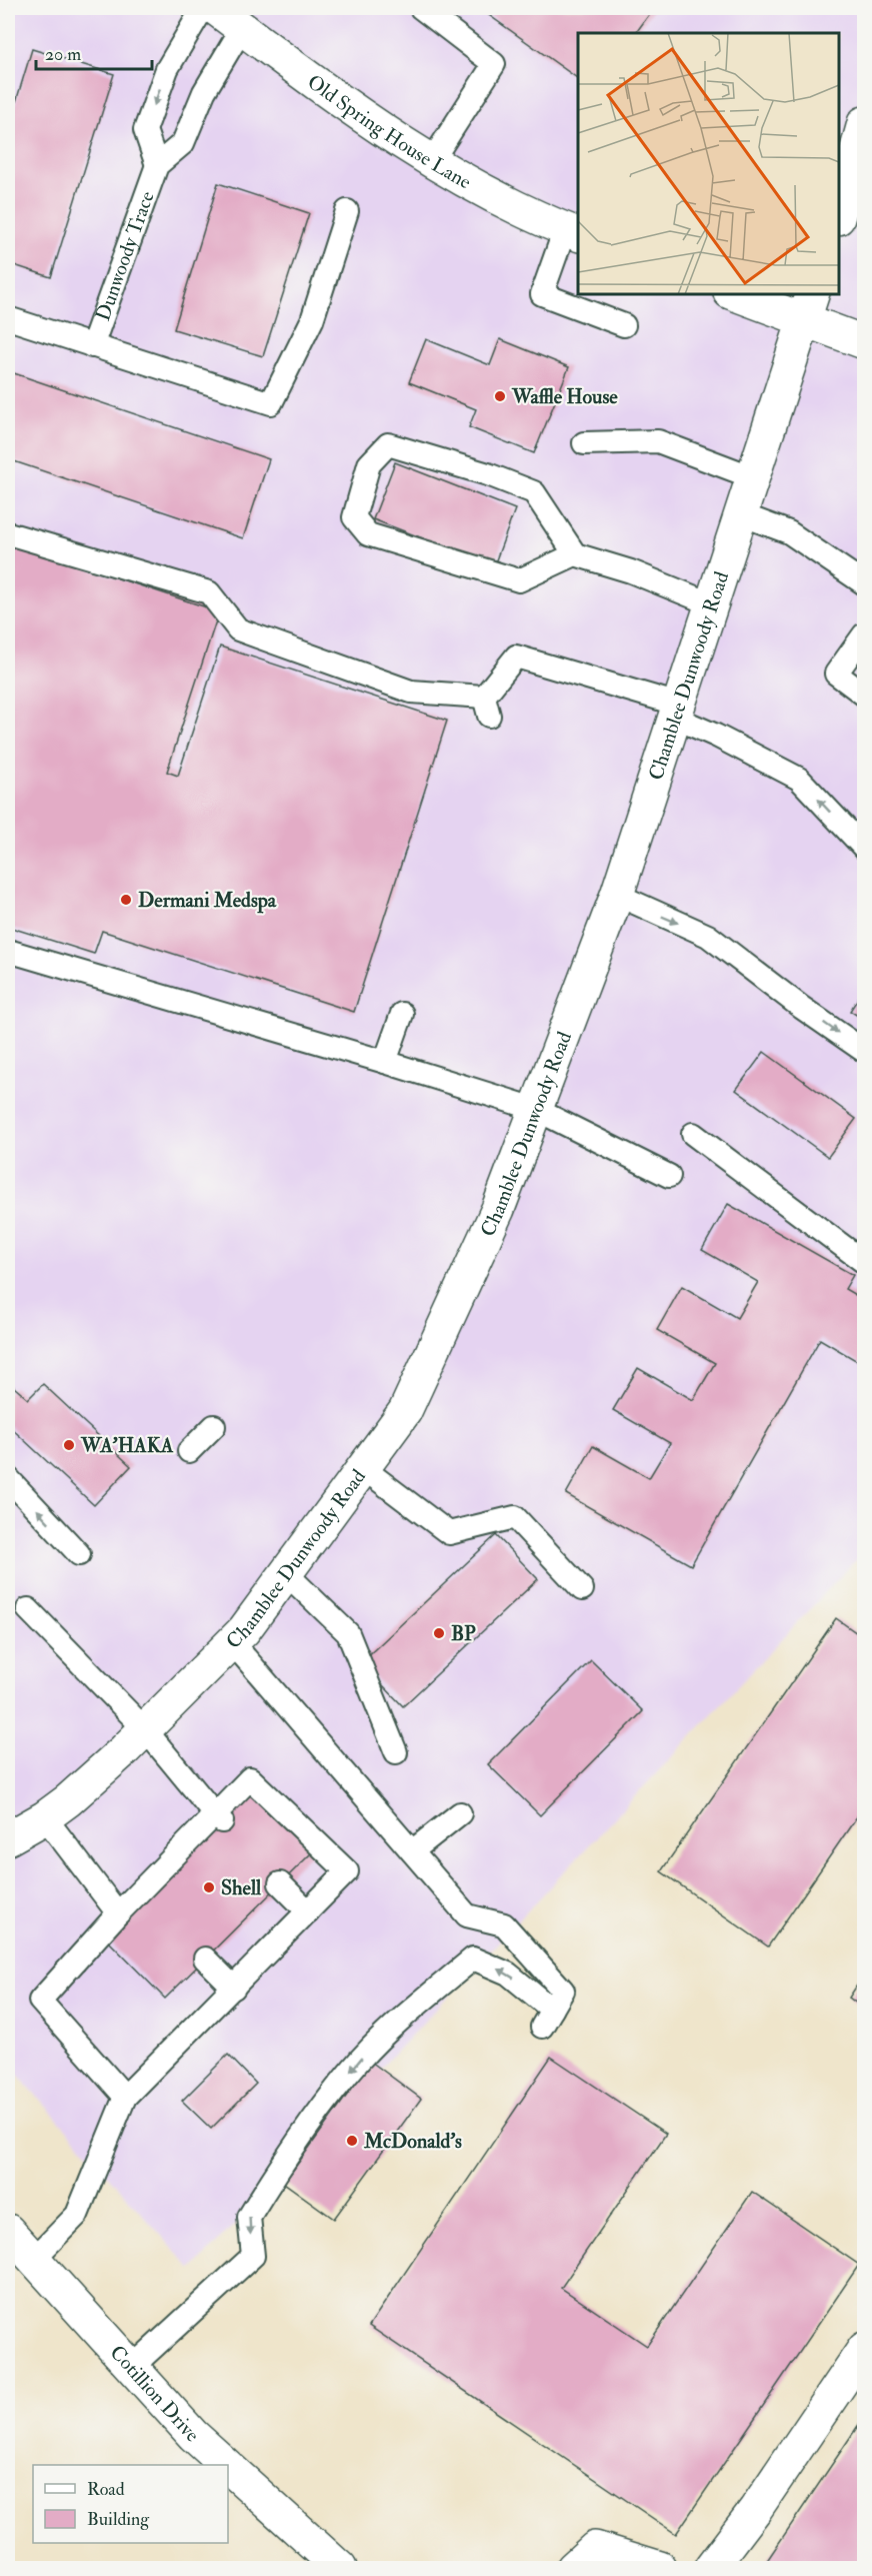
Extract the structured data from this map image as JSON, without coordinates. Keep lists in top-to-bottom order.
{
  "streets": {
    "street": ["Old Spring House Lane", "Chamblee Dunwoody Road", "Cotillion Drive"],
    "lane": ["Dunwoody Trace"]
  },
  "crossings": [
    ["Old Spring House Lane", "Dunwoody Trace"]
  ],
  "places": [
    "Waffle House",
    "Dermani Medspa",
    "WA'HAKA",
    "BP",
    "Shell",
    "McDonald's"
  ],
  "legend": ["Road", "Building"],
  "scale_bar": "20 m"
}
